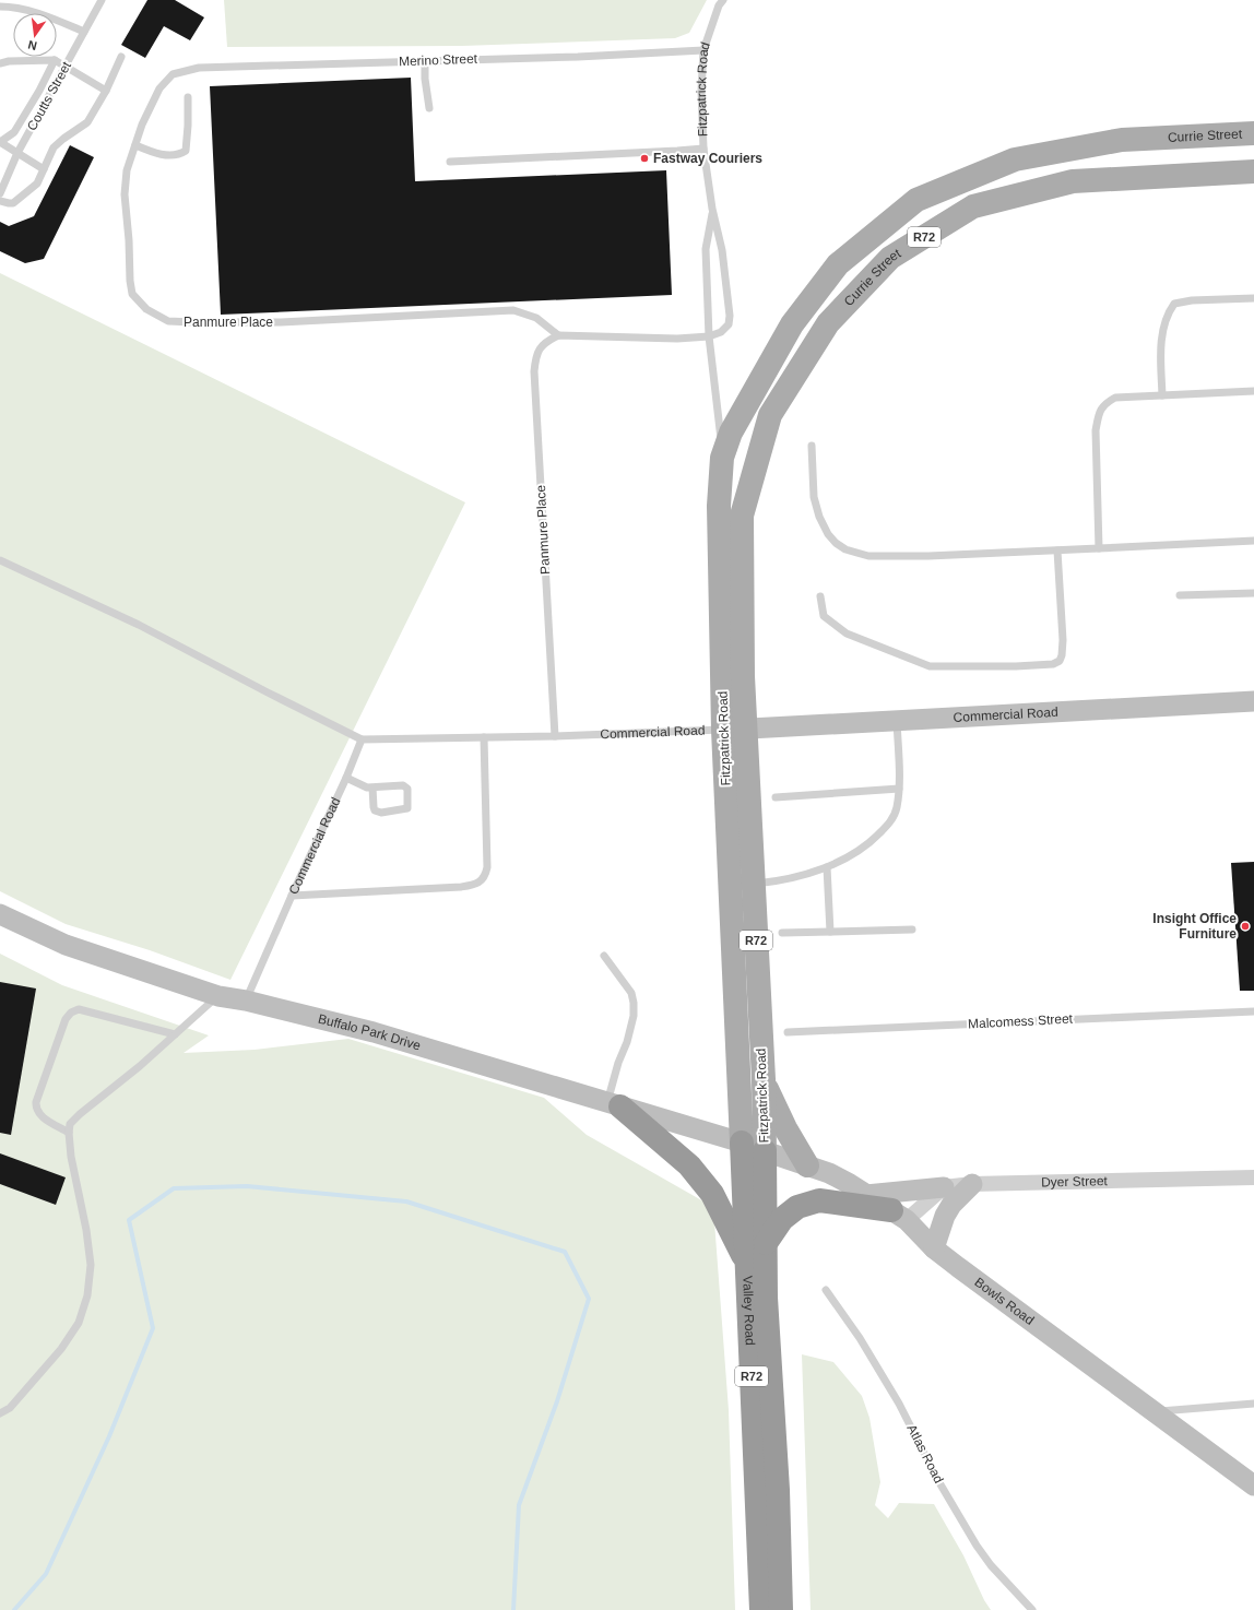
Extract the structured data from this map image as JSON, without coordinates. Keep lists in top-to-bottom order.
{
  "streets": {
    "highway": ["R72", "Valley Road"],
    "main road": ["Fitzpatrick Road", "Currie Street"],
    "street": [
      "Commercial Road",
      "Buffalo Park Drive",
      "Dyer Street",
      "Bowls Road"
    ],
    "lane": [
      "Merino Street",
      "Coutts Street",
      "Panmure Place",
      "Malcomess Street",
      "Atlas Road"
    ]
  },
  "crossings": [
    ["Merino Street", "Fitzpatrick Road"],
    ["Merino Street", "Panmure Place"],
    ["Fitzpatrick Road", "Currie Street"],
    ["Fitzpatrick Road", "Commercial Road"],
    ["Fitzpatrick Road", "Buffalo Park Drive"],
    ["Fitzpatrick Road", "Bowls Road"],
    ["Fitzpatrick Road", "Valley Road"],
    ["Panmure Place", "Commercial Road"],
    ["Commercial Road", "Buffalo Park Drive"],
    ["Buffalo Park Drive", "Bowls Road"],
    ["Buffalo Park Drive", "Valley Road"],
    ["Bowls Road", "Valley Road"]
  ],
  "places": ["Fastway Couriers", "Insight Office Furniture"],
  "north": "bottom"
}
